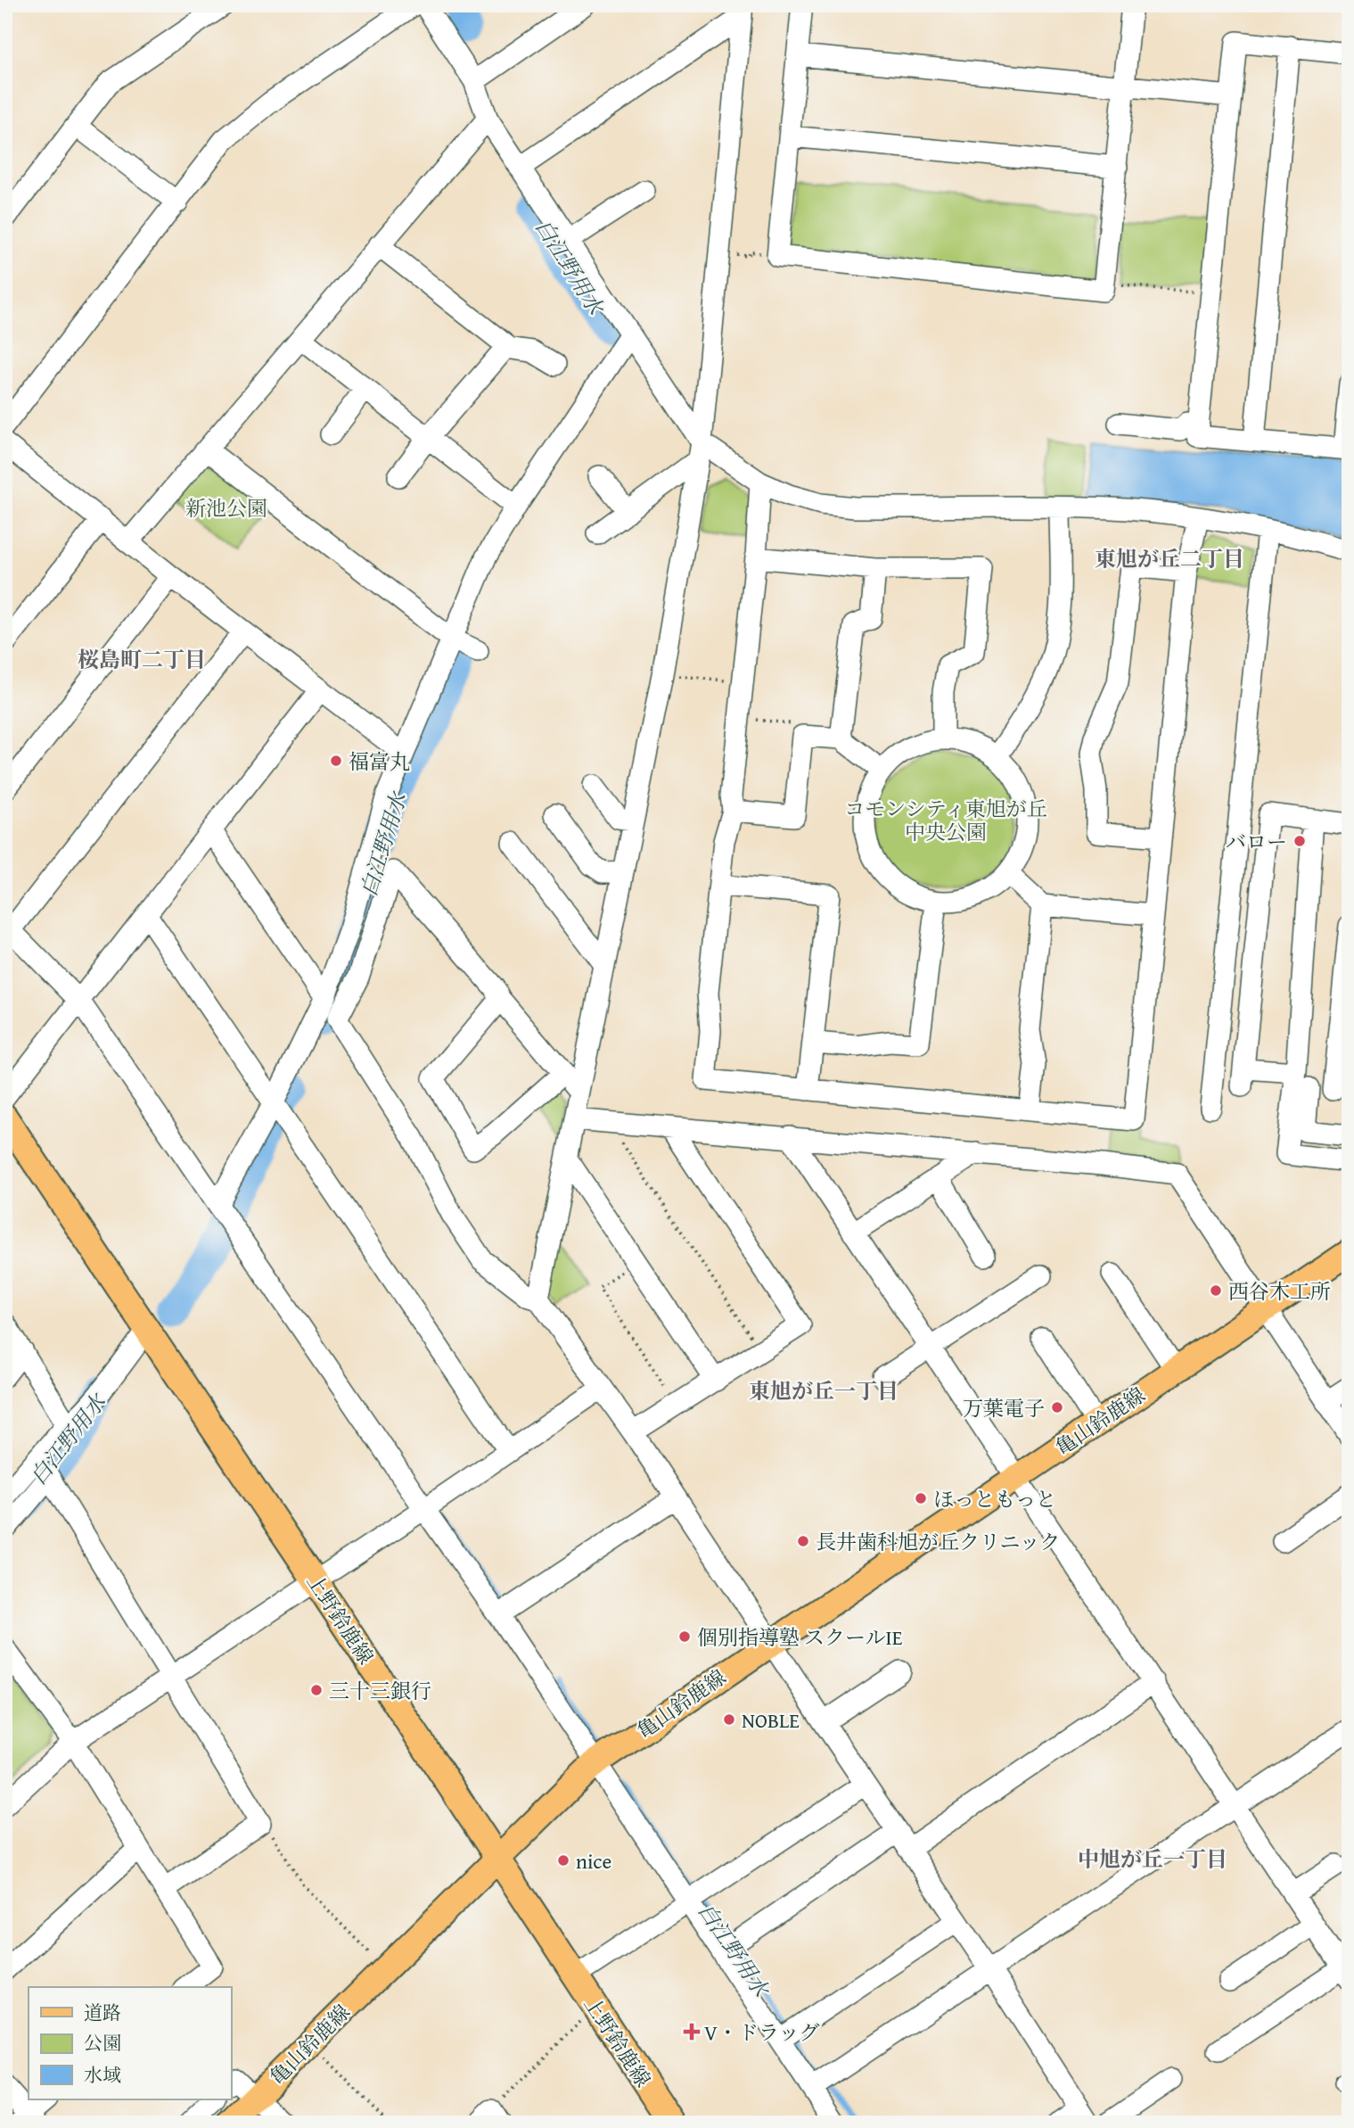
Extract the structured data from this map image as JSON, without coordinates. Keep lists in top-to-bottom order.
{
  "streets": {
    "main road": ["亀山鈴鹿線", "上野鈴鹿線"]
  },
  "crossings": [
    ["亀山鈴鹿線", "上野鈴鹿線"]
  ],
  "districts": [
    "東旭が丘二丁目",
    "桜島町二丁目",
    "東旭が丘一丁目",
    "中旭が丘一丁目"
  ],
  "water": ["白江野用水"],
  "parks": ["新池公園", "コモンシティ東旭が丘 中央公園"],
  "places": {
    "other": [
      "福富丸",
      "バロー",
      "西谷木工所",
      "万葉電子",
      "ほっともっと",
      "長井歯科旭が丘クリニック",
      "個別指導塾 スクールIE",
      "三十三銀行",
      "NOBLE",
      "nice"
    ],
    "health": ["V・ドラッグ"]
  },
  "legend": ["道路", "公園", "水域"]
}
